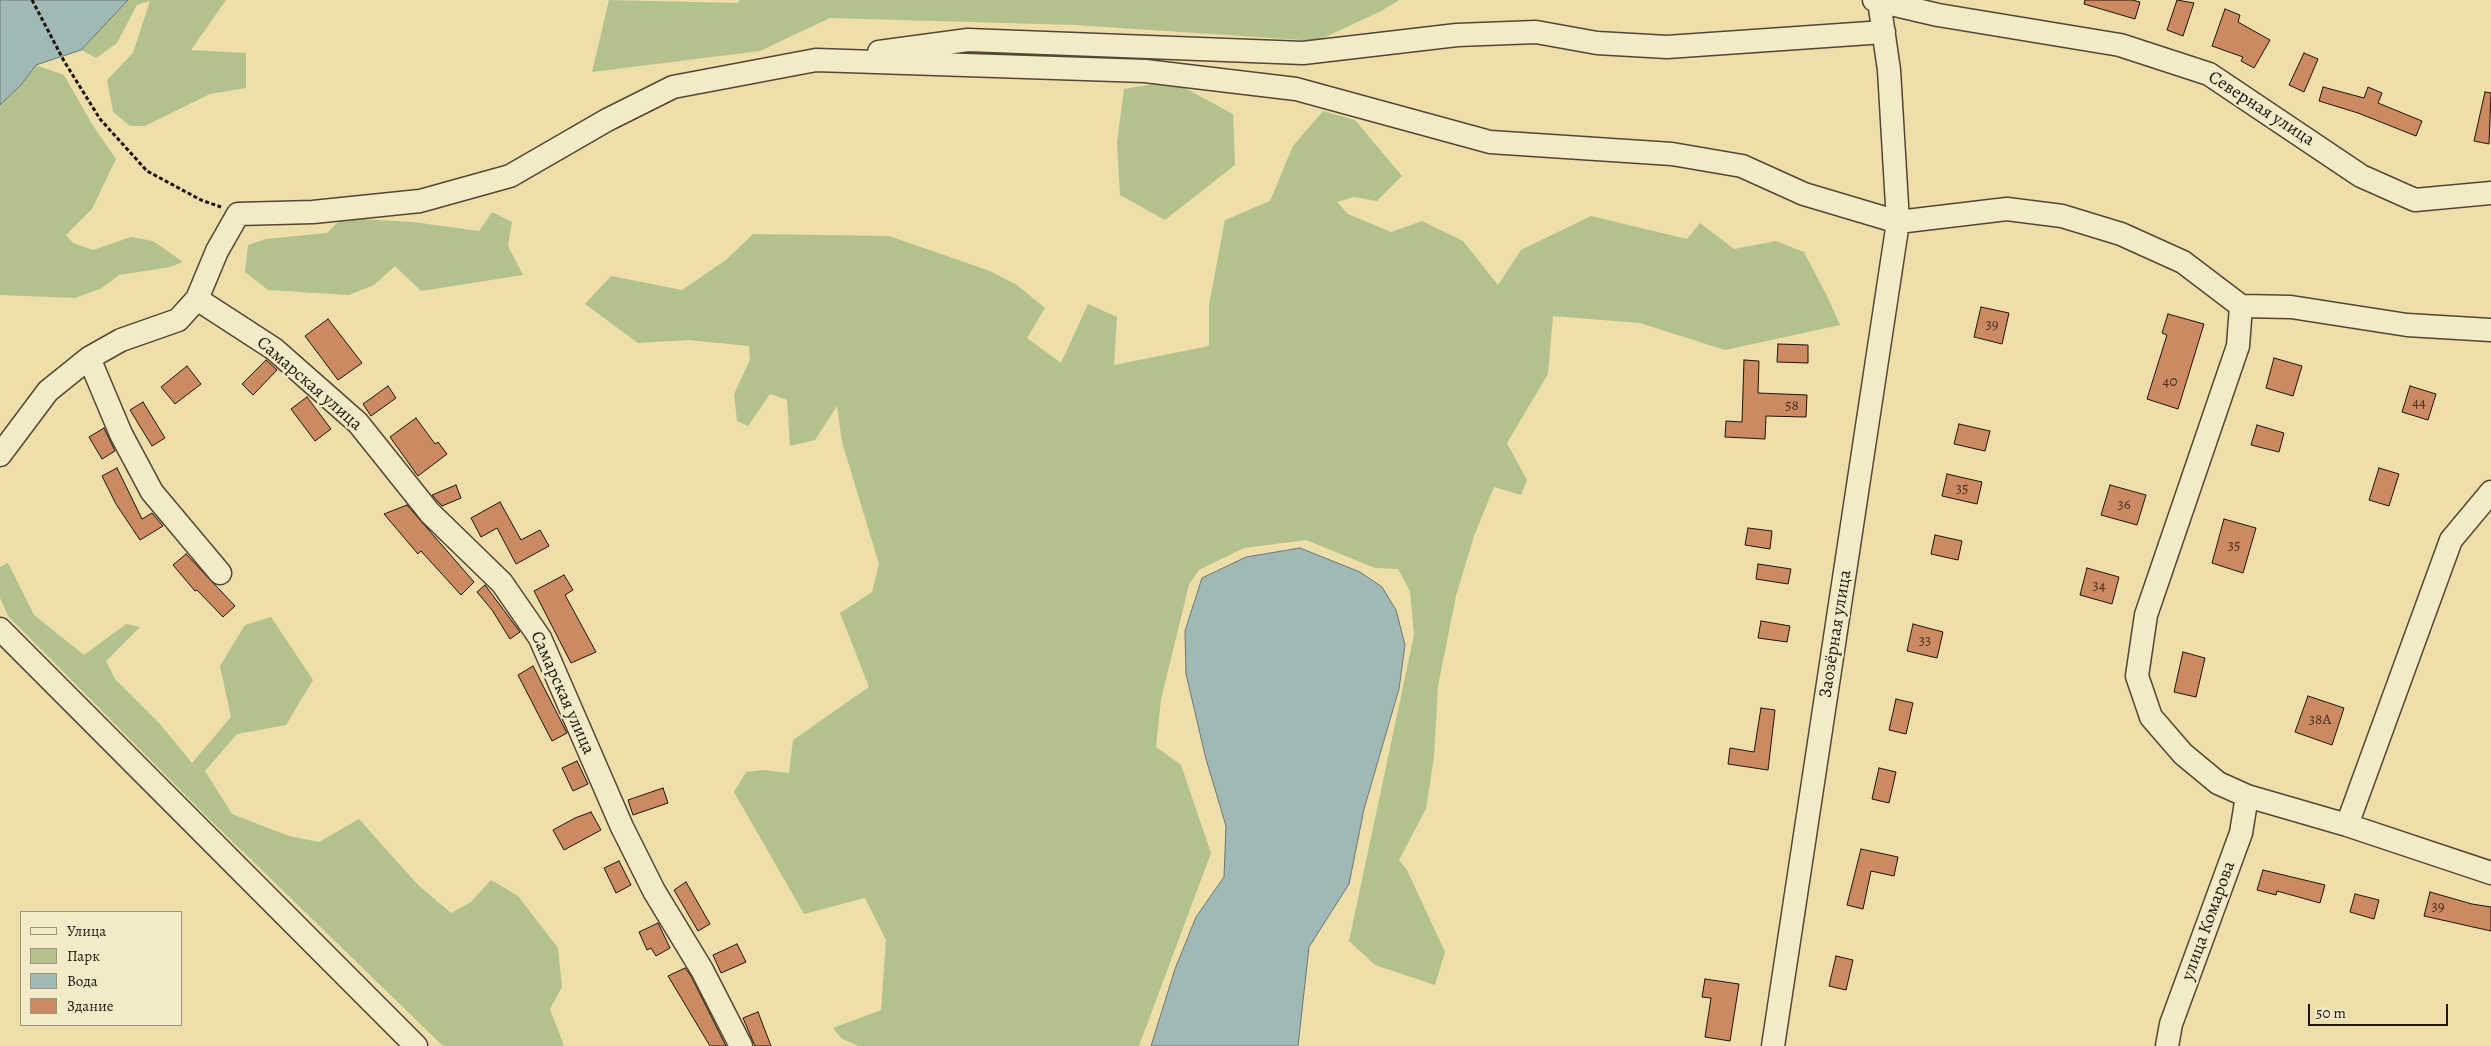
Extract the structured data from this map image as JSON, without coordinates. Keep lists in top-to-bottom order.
{
  "streets": {
    "street": [
      "Северная улица",
      "Самарская улица",
      "Заозёрная улица",
      "улица Комарова"
    ]
  },
  "crossings": [
    ["Северная улица", "Заозёрная улица"]
  ],
  "house_numbers": [
    "39",
    "40",
    "44",
    "58",
    "35",
    "36",
    "35",
    "34",
    "33",
    "38А",
    "39"
  ],
  "legend": [
    "Улица",
    "Парк",
    "Вода",
    "Здание"
  ],
  "scale_bar": "50 m"
}
